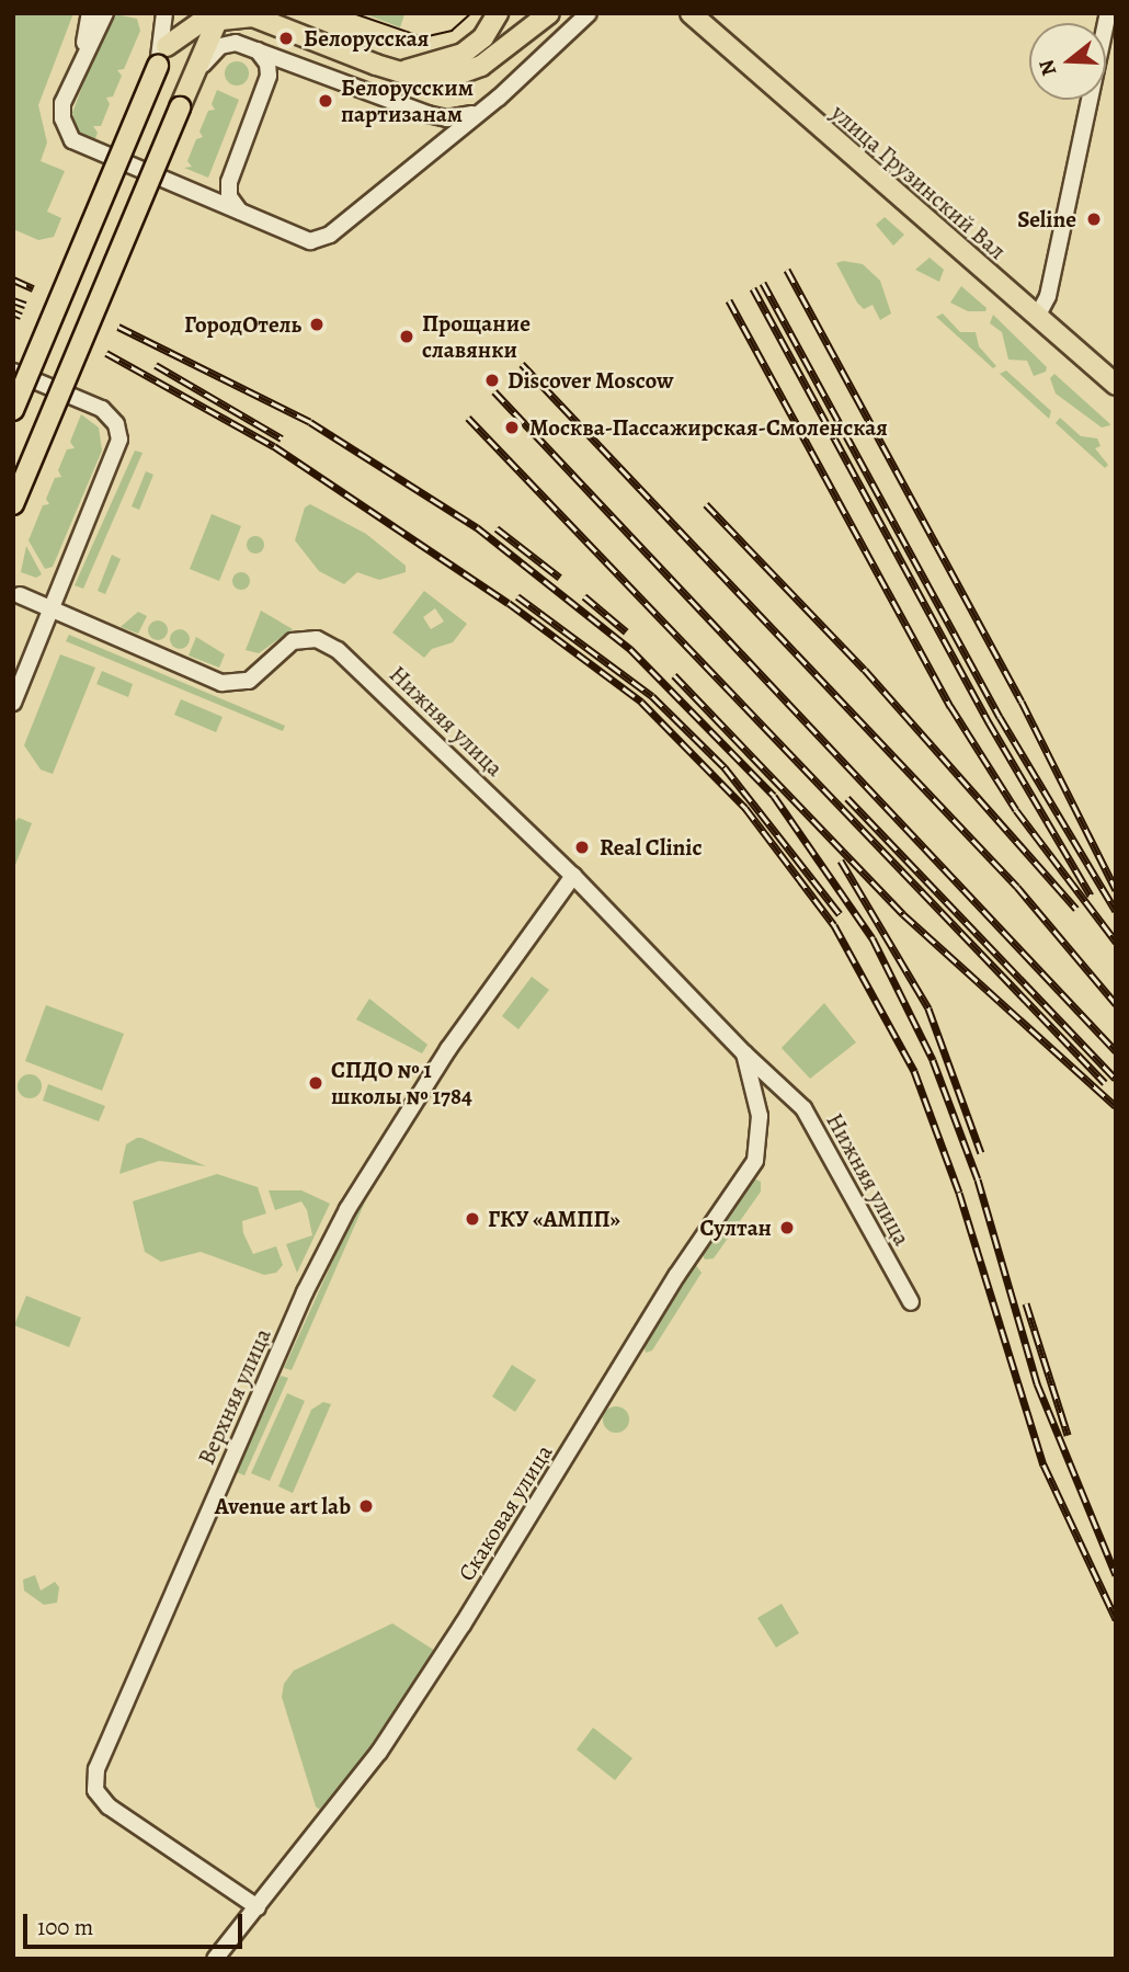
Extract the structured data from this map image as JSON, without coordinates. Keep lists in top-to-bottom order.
{
  "streets": {
    "main road": ["улица Грузинский Вал"],
    "street": ["Нижняя улица", "Верхняя улица", "Скаковая улица"]
  },
  "crossings": [
    ["Нижняя улица", "Верхняя улица"],
    ["Нижняя улица", "Скаковая улица"],
    ["Верхняя улица", "Скаковая улица"]
  ],
  "places": [
    "Белорусская",
    "Белорусским партизанам",
    "Seline",
    "ГородОтель",
    "Прощание славянки",
    "Discover Moscow",
    "Москва-Пассажирская-Смоленская",
    "Real Clinic",
    "СПДО № 1 школы № 1784",
    "ГКУ «АМПП»",
    "Султан",
    "Avenue art lab"
  ],
  "scale_bar": "100 m",
  "north": "left"
}
